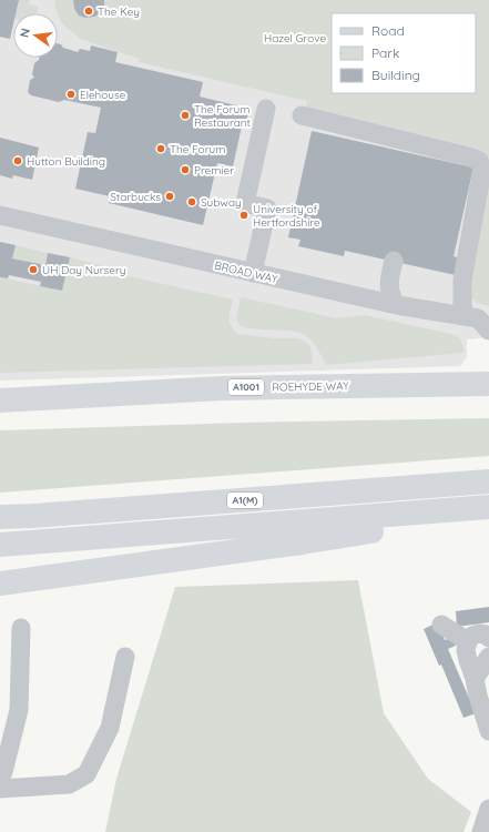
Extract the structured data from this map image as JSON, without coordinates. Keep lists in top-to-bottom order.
{
  "streets": {
    "main road": ["ROEHYDE WAY", "A1001", "A1(M)"],
    "lane": ["BROAD WAY"]
  },
  "parks": ["Hazel Grove"],
  "places": [
    "The Key",
    "Elehouse",
    "The Forum Restaurant",
    "The Forum",
    "Hutton Building",
    "Premier",
    "Starbucks",
    "Subway",
    "University of Hertfordshire",
    "UH Day Nursery"
  ],
  "legend": ["Road", "Park", "Building"],
  "north": "left"
}
